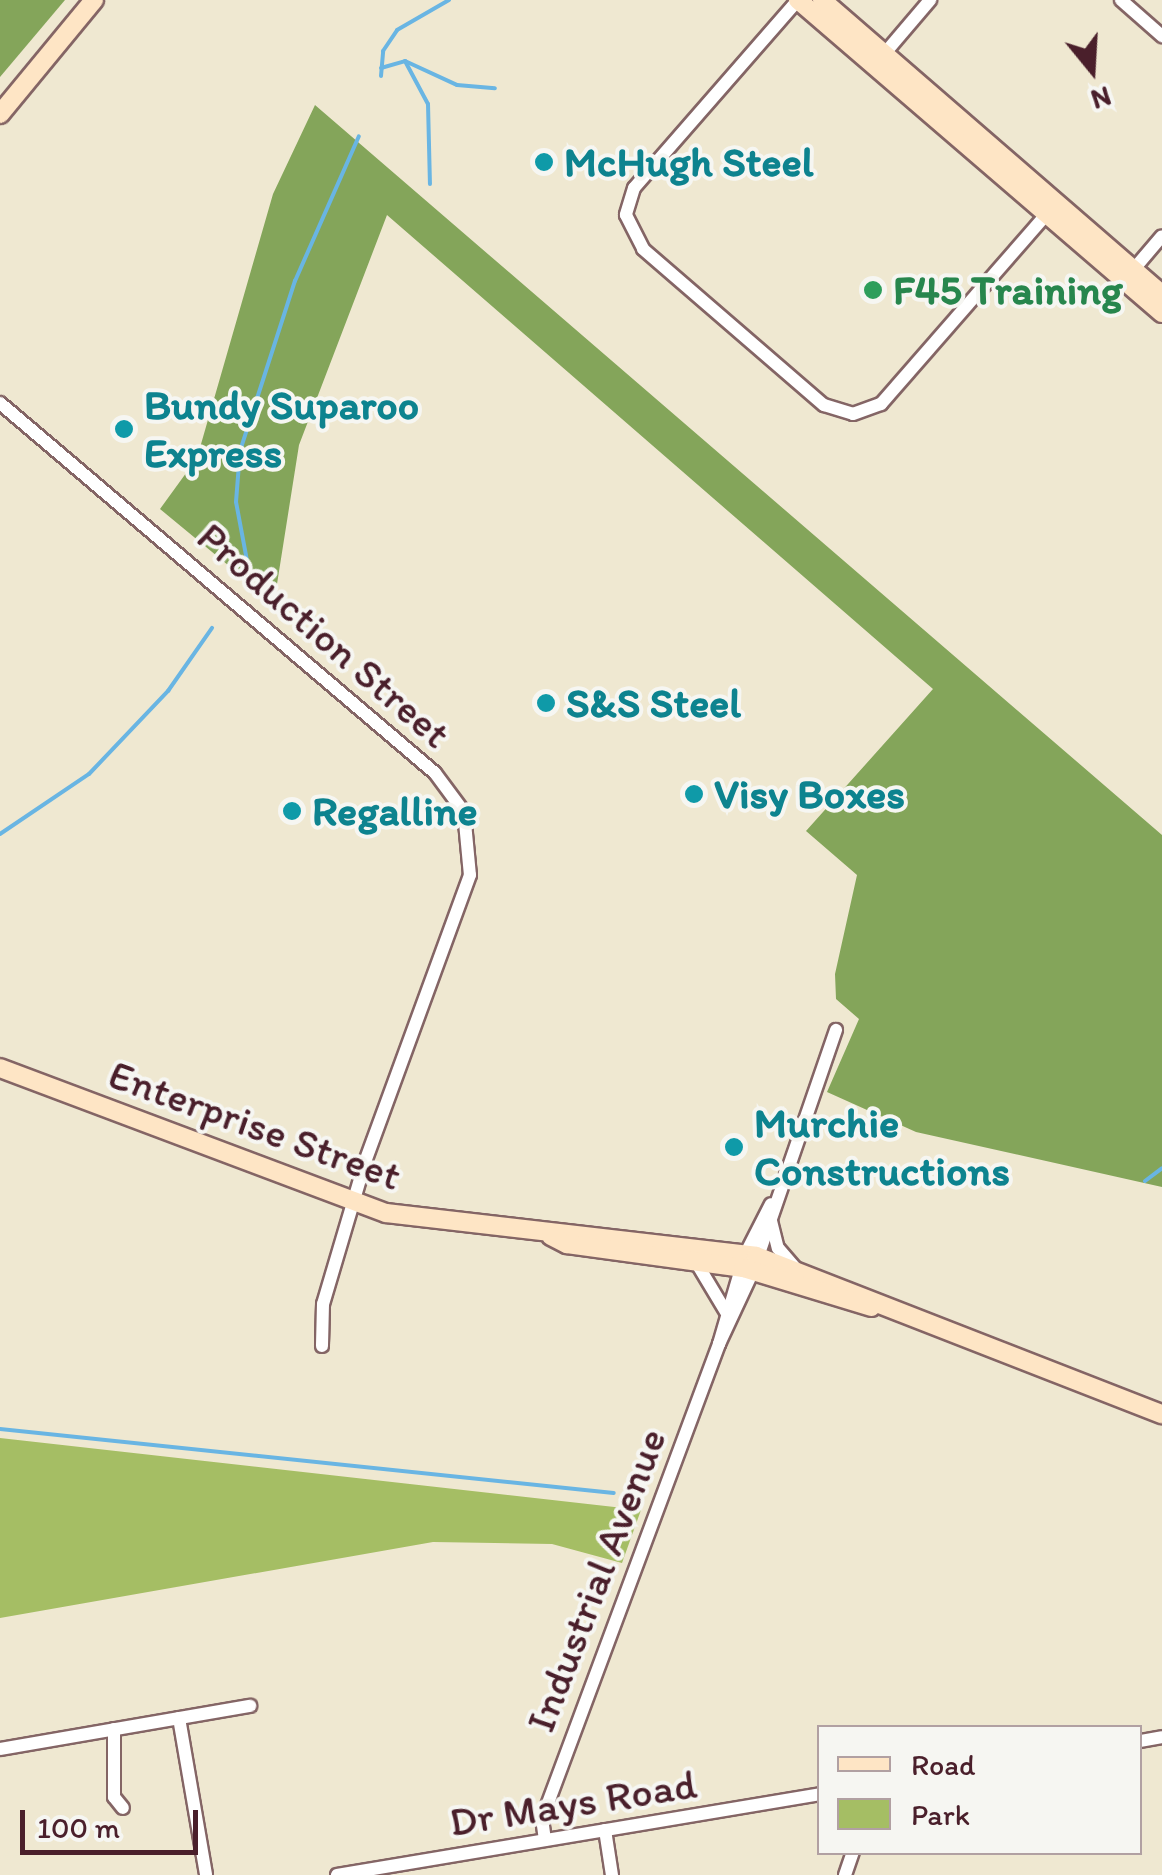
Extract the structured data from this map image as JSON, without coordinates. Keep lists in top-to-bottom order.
{
  "streets": {
    "street": [
      "Production Street",
      "Enterprise Street",
      "Industrial Avenue",
      "Dr Mays Road"
    ]
  },
  "crossings": [
    ["Production Street", "Enterprise Street"],
    ["Enterprise Street", "Industrial Avenue"],
    ["Industrial Avenue", "Dr Mays Road"]
  ],
  "places": [
    "McHugh Steel",
    "F45 Training",
    "Bundy Suparoo Express",
    "S&S Steel",
    "Visy Boxes",
    "Regalline",
    "Murchie Constructions"
  ],
  "legend": ["Road", "Park"],
  "scale_bar": "100 m",
  "north": "bottom"
}
